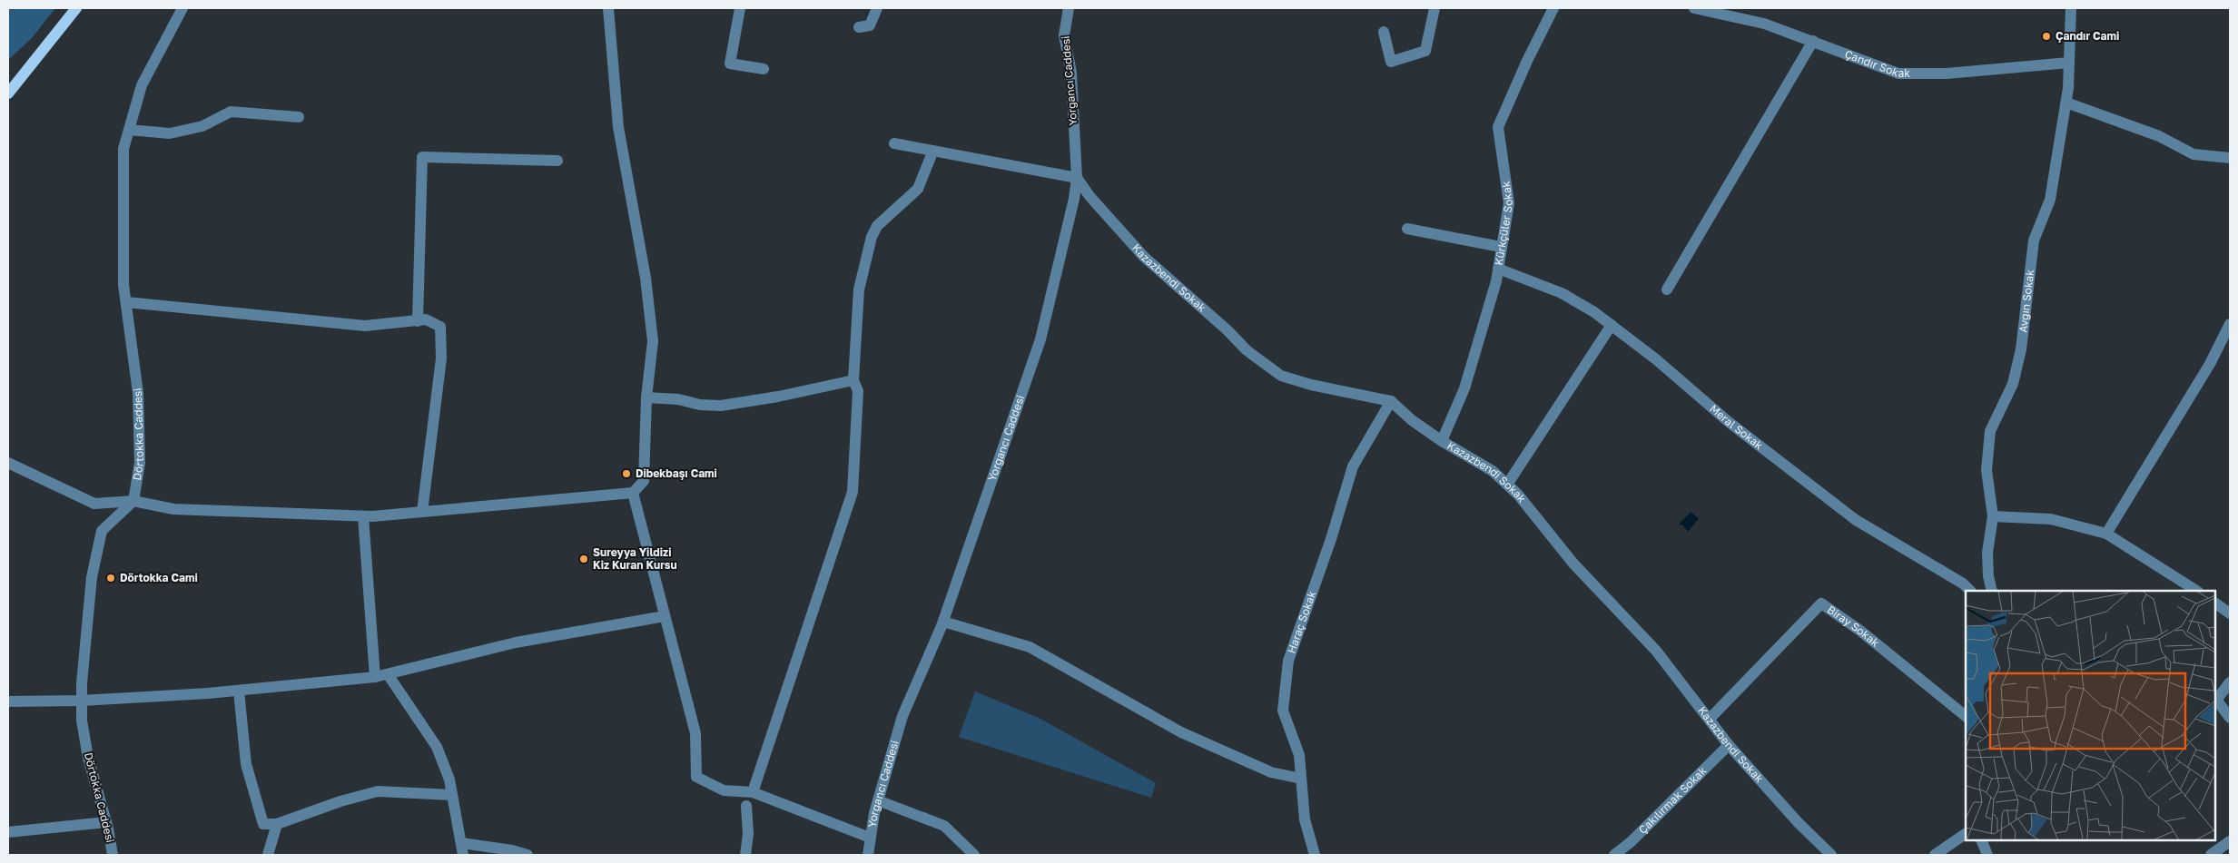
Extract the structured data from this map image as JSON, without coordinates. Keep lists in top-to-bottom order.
{
  "streets": {
    "street": [
      "Çandır Sokak",
      "Yorgancı Caddesi",
      "Kürkçüler Sokak",
      "Kazazbendi Sokak",
      "Avgın Sokak",
      "Meral Sokak",
      "Dörtokka Caddesi",
      "Haraç Sokak",
      "Biray Sokak",
      "Çakılırmak Sokak"
    ]
  },
  "crossings": [
    ["Çandır Sokak", "Avgın Sokak"],
    ["Yorgancı Caddesi", "Kazazbendi Sokak"],
    ["Kürkçüler Sokak", "Kazazbendi Sokak"],
    ["Kürkçüler Sokak", "Meral Sokak"],
    ["Kazazbendi Sokak", "Haraç Sokak"],
    ["Kazazbendi Sokak", "Biray Sokak"],
    ["Kazazbendi Sokak", "Çakılırmak Sokak"]
  ],
  "places": [
    "Çandır Cami",
    "Dibekbaşı Cami",
    "Sureyya Yildizi Kiz Kuran Kursu",
    "Dörtokka Cami"
  ]
}
